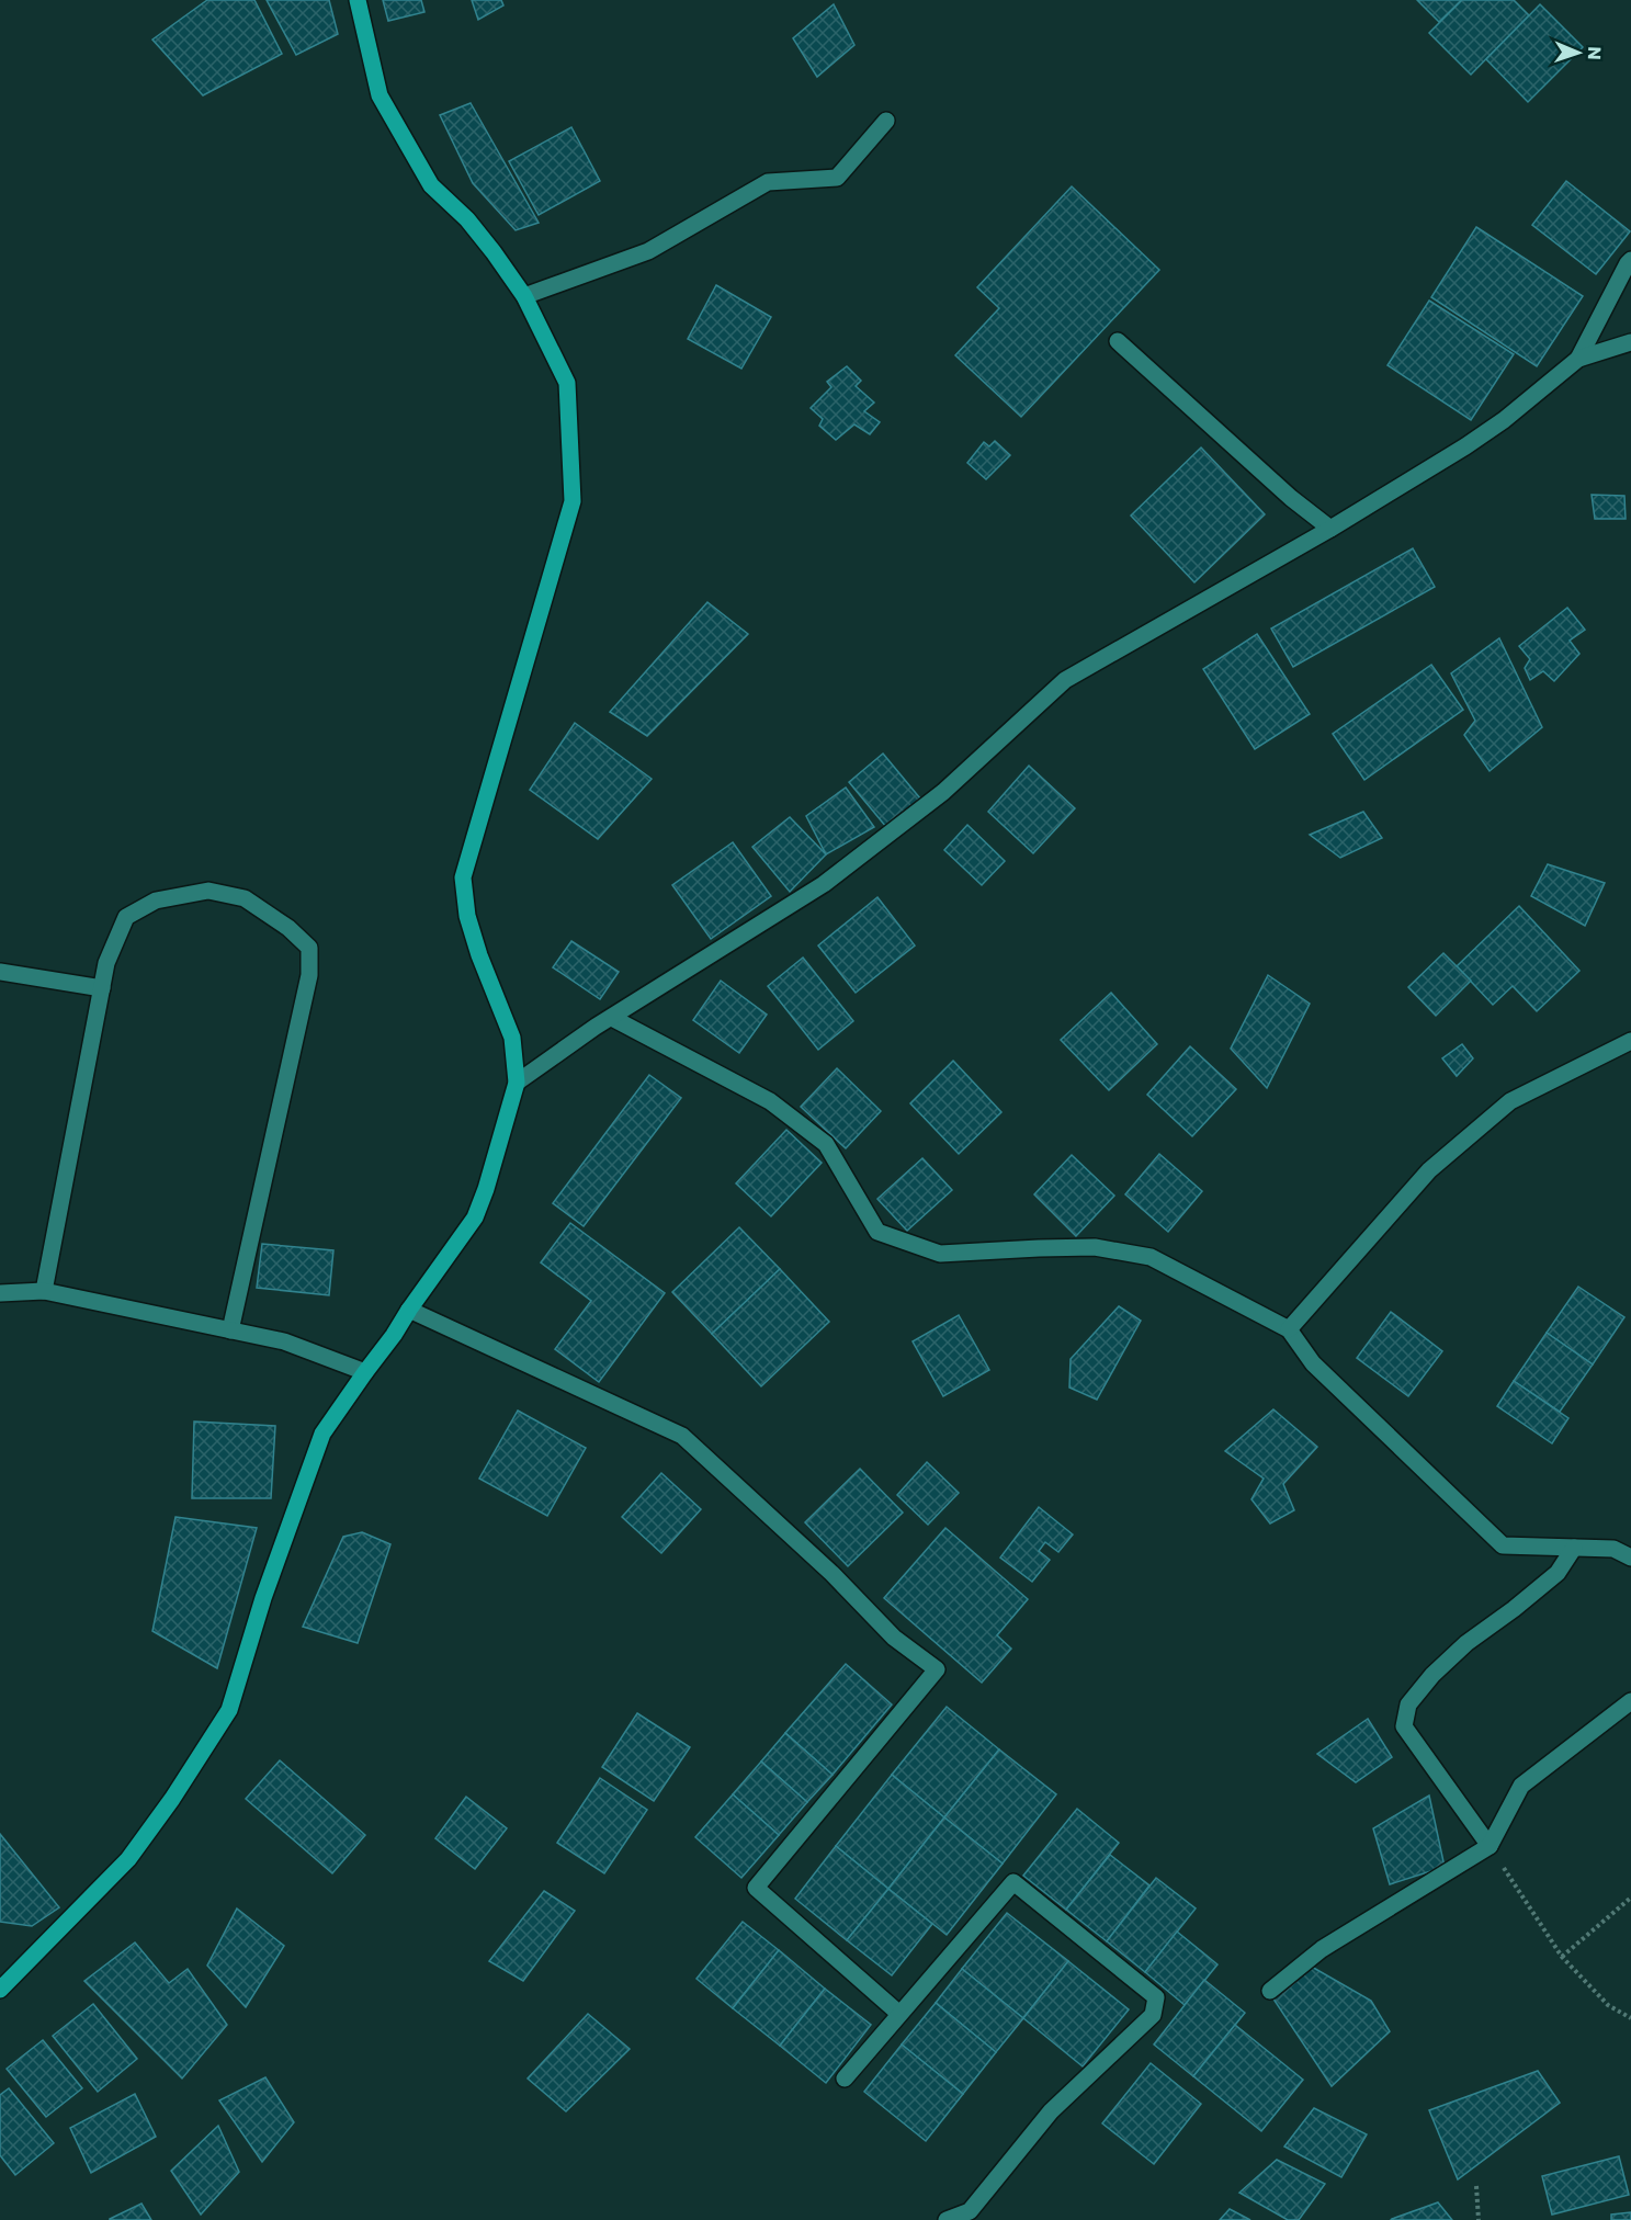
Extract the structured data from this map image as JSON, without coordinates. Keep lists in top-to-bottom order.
{
  "north": "right"
}
